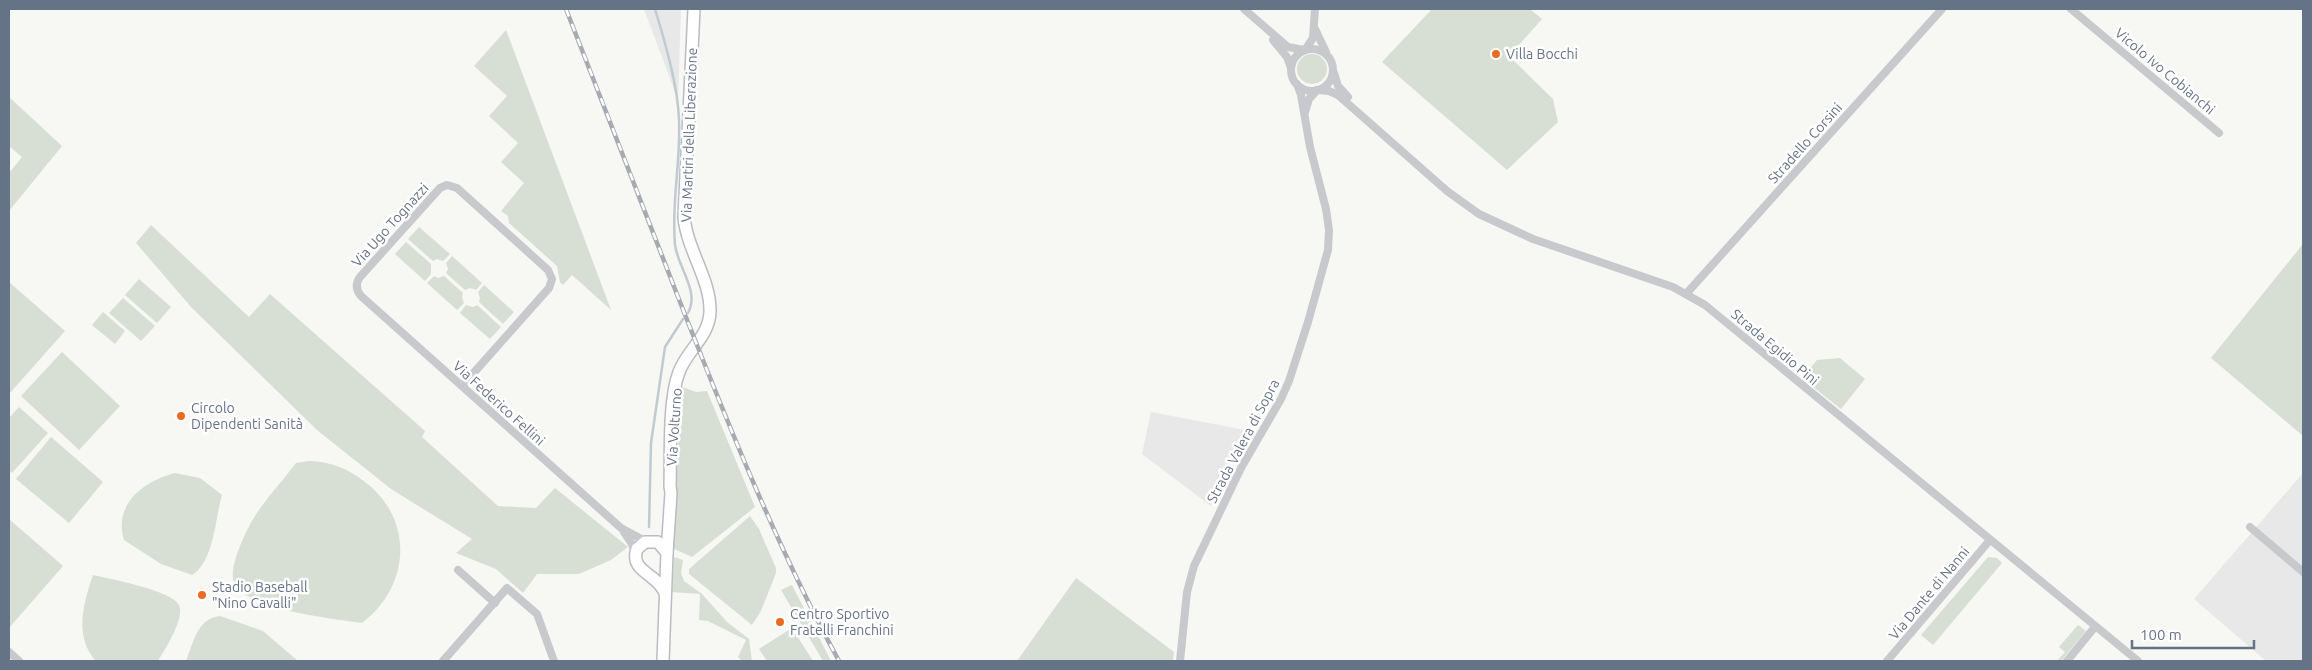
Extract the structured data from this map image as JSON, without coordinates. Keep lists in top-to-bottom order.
{
  "streets": {
    "street": [
      "Vicolo Ivo Cobianchi",
      "Via Martiri della Liberazione",
      "Stradello Corsini",
      "Via Ugo Tognazzi",
      "Strada Egidio Pini",
      "Via Federico Fellini",
      "Via Volturno",
      "Strada Valera di Sopra",
      "Via Dante di Nanni"
    ]
  },
  "crossings": [
    ["Via Martiri della Liberazione", "Via Volturno"],
    ["Stradello Corsini", "Strada Egidio Pini"],
    ["Via Ugo Tognazzi", "Via Federico Fellini"],
    ["Strada Egidio Pini", "Strada Valera di Sopra"],
    ["Strada Egidio Pini", "Via Dante di Nanni"],
    ["Via Federico Fellini", "Via Volturno"]
  ],
  "places": [
    "Villa Bocchi",
    "Circolo Dipendenti Sanità",
    "Stadio Baseball \"Nino Cavalli\"",
    "Centro Sportivo Fratelli Franchini"
  ],
  "scale_bar": "100 m"
}
